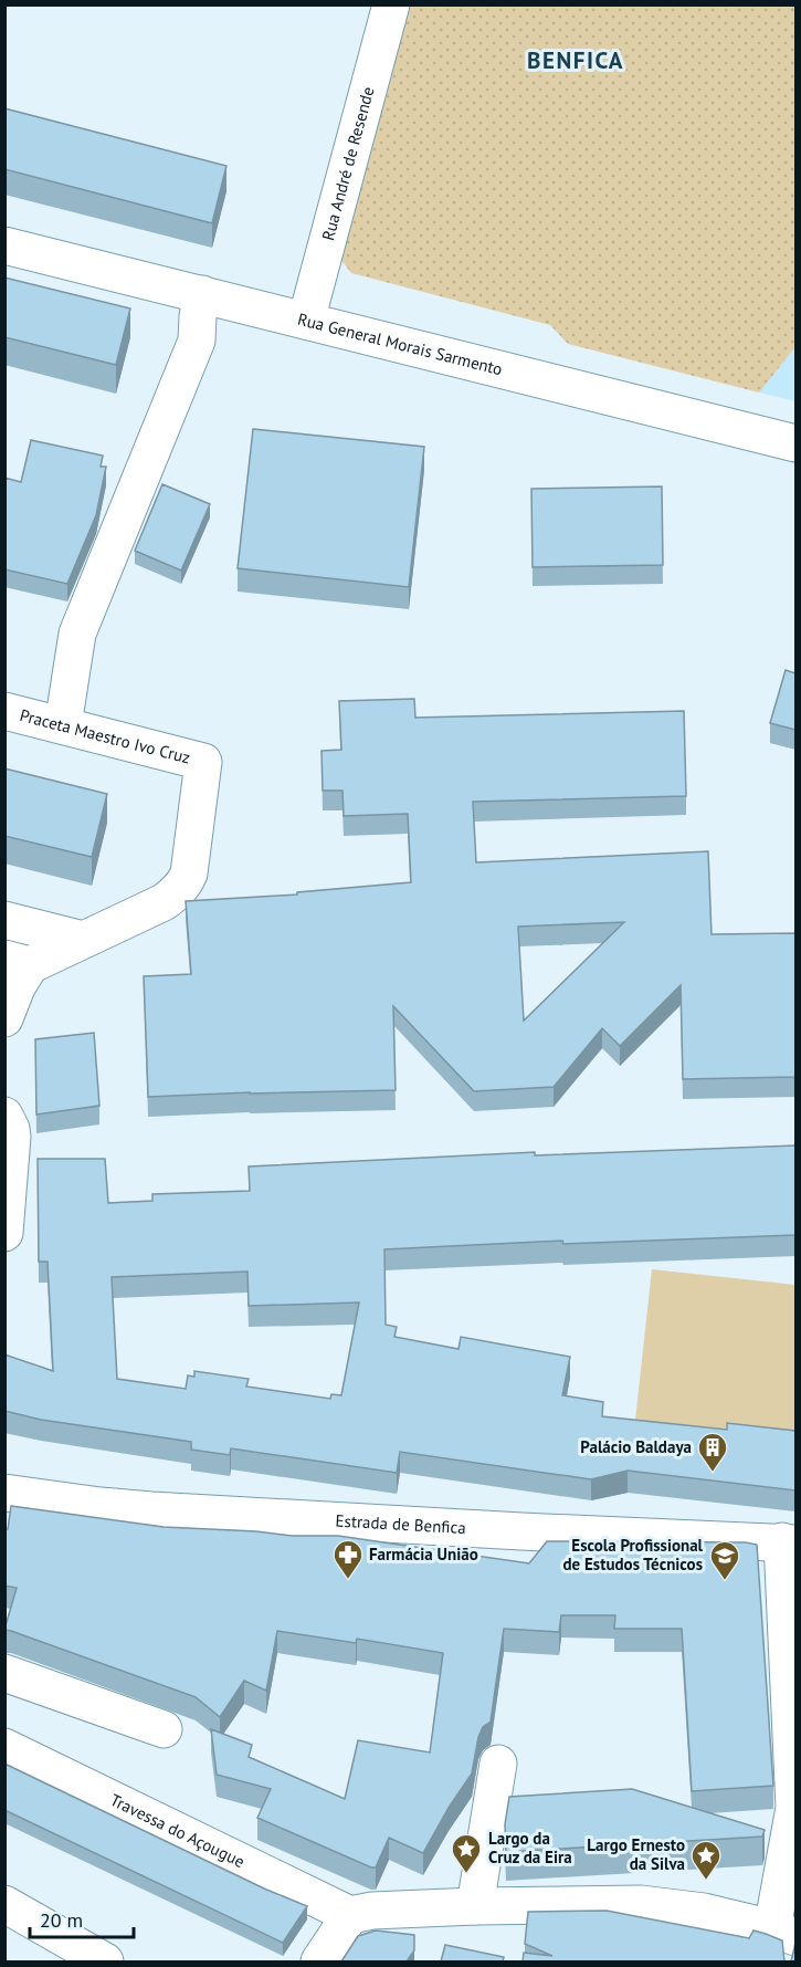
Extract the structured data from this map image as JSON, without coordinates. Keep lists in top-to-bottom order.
{
  "streets": {
    "street": [
      "Rua André de Resende",
      "Rua General Morais Sarmento",
      "Praceta Maestro Ivo Cruz",
      "Estrada de Benfica",
      "Travessa do Açougue"
    ]
  },
  "crossings": [
    ["Rua André de Resende", "Rua General Morais Sarmento"]
  ],
  "districts": ["BENFICA"],
  "places": {
    "building": ["Palácio Baldaya"],
    "pharmacy": ["Farmácia União"],
    "school or university": ["Escola Profissional de Estudos Técnicos"],
    "place": ["Largo da Cruz da Eira", "Largo Ernesto da Silva"]
  },
  "scale_bar": "20 m"
}
